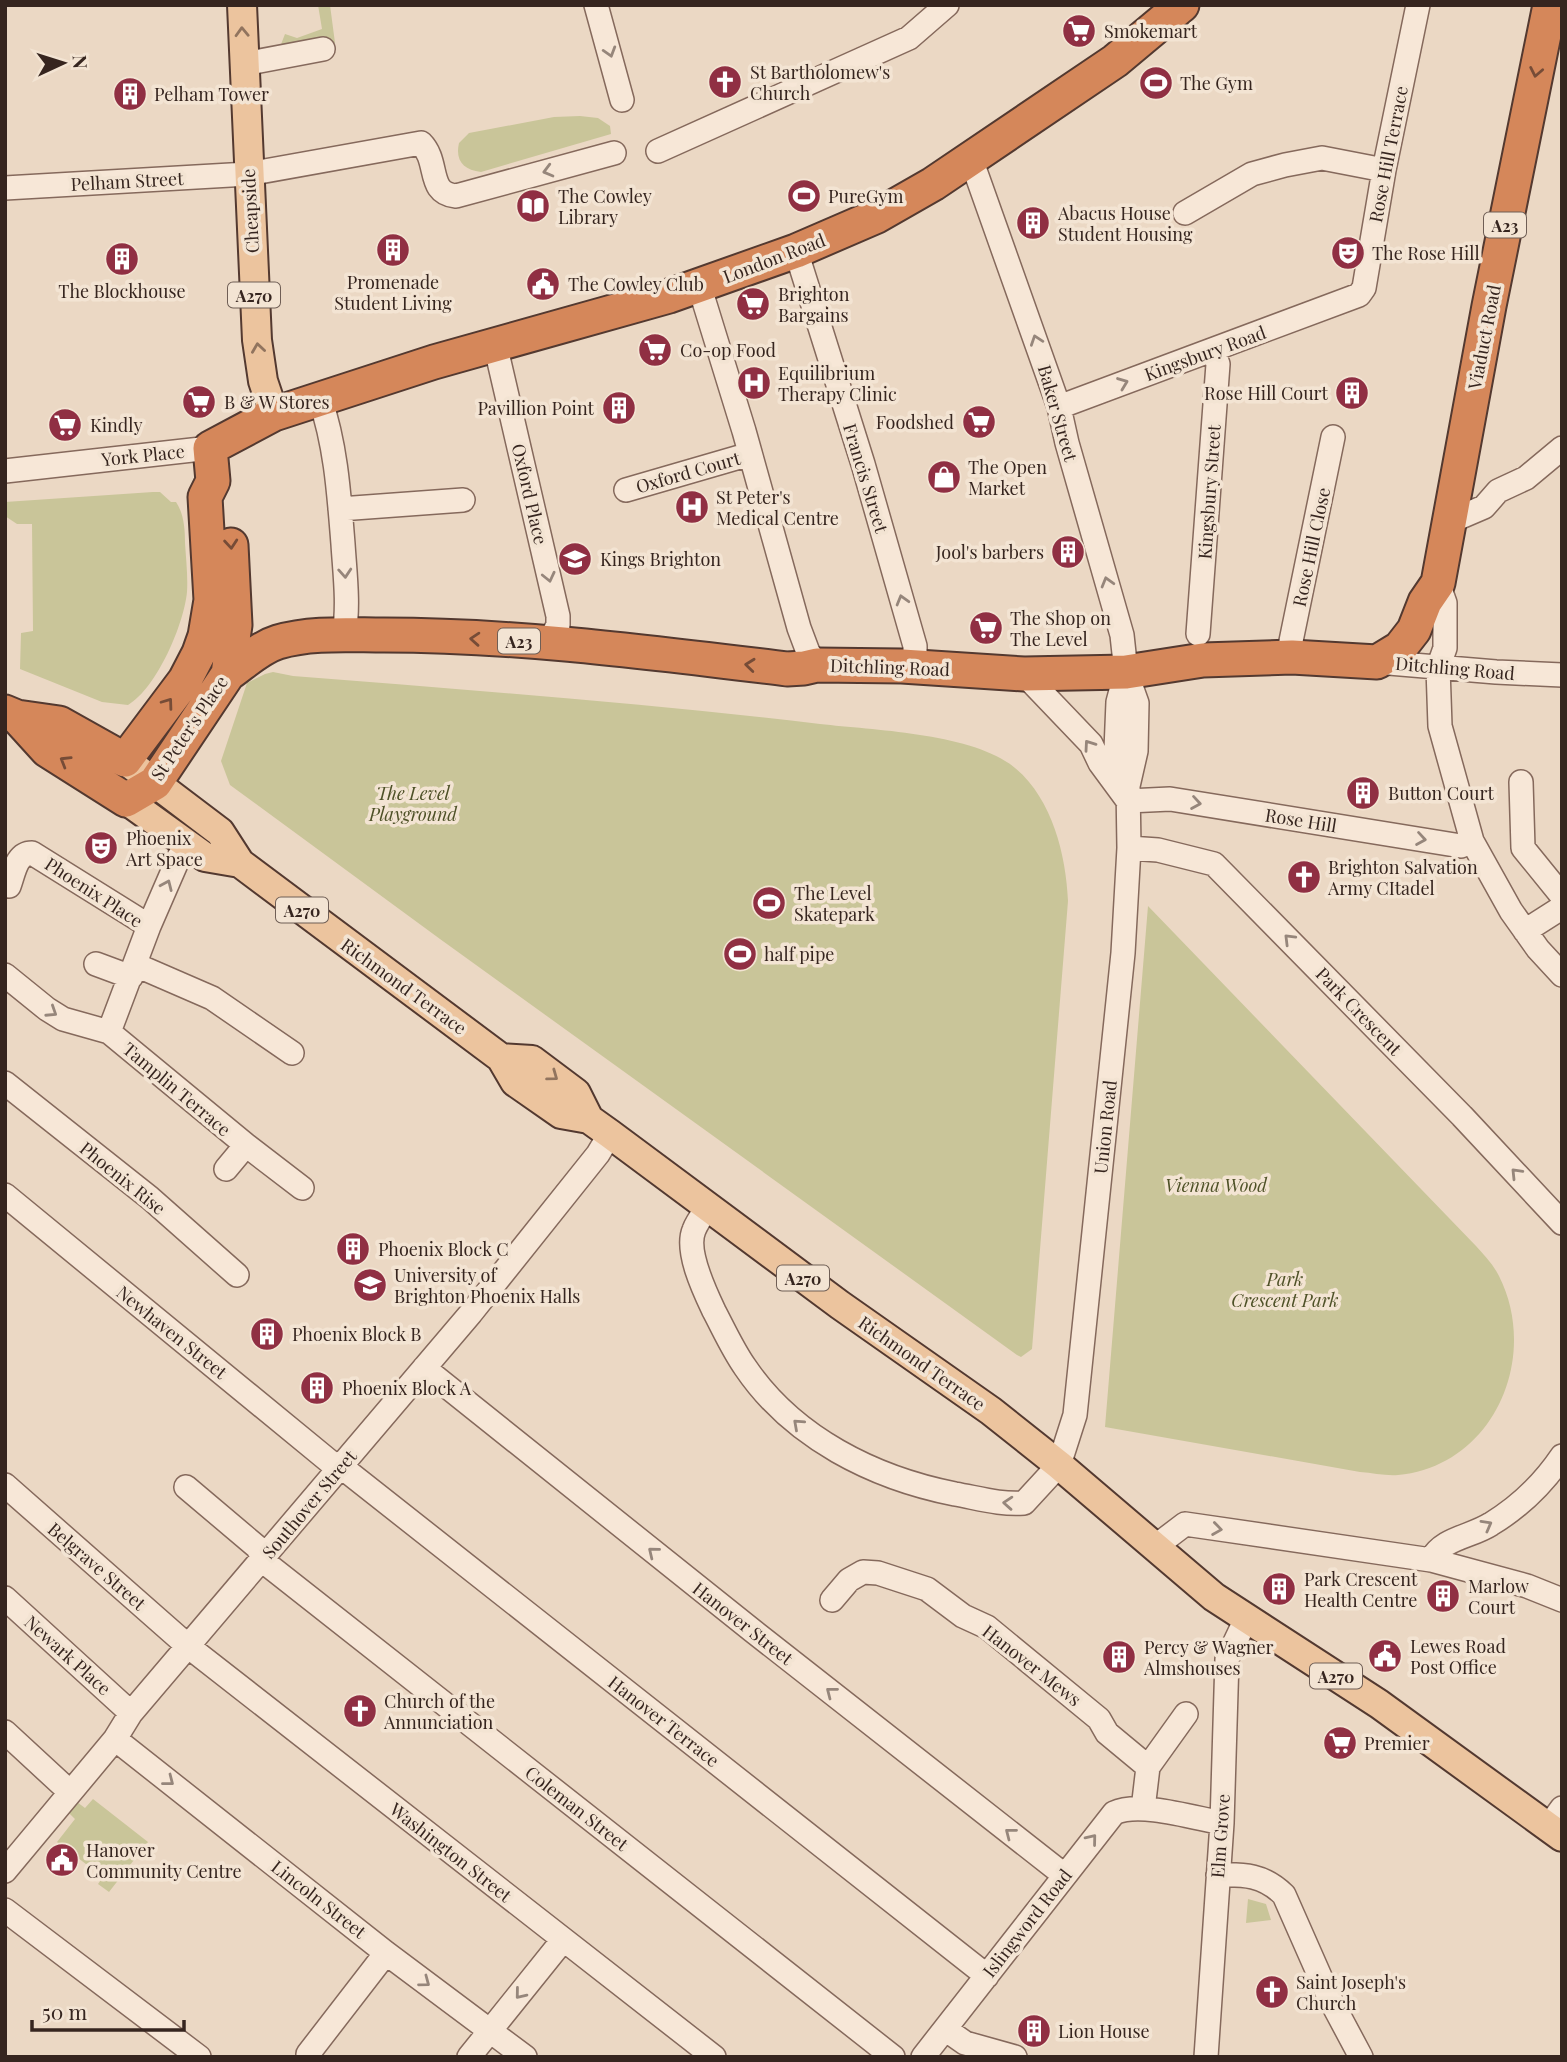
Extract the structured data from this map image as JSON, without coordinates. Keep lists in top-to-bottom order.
{
  "streets": {
    "highway": [
      "A23",
      "London Road",
      "Viaduct Road",
      "York Place",
      "Ditchling Road",
      "St Peter's Place"
    ],
    "main road": ["Cheapside", "A270", "Richmond Terrace"],
    "street": [
      "Rose Hill Terrace",
      "Pelham Street",
      "Kingsbury Road",
      "Baker Street",
      "Oxford Court",
      "Francis Street",
      "Kingsbury Street",
      "Oxford Place",
      "Rose Hill Close",
      "Rose Hill",
      "Phoenix Place",
      "Park Crescent",
      "Tamplin Terrace",
      "Union Road",
      "Phoenix Rise",
      "Newhaven Street",
      "Southover Street",
      "Belgrave Street",
      "Hanover Street",
      "Newark Place",
      "Hanover Mews",
      "Hanover Terrace",
      "Coleman Street",
      "Elm Grove",
      "Washington Street",
      "Lincoln Street",
      "Islingword Road"
    ]
  },
  "crossings": [
    ["Rose Hill Terrace", "Kingsbury Road"],
    ["Pelham Street", "Cheapside"],
    ["Cheapside", "London Road"],
    ["Cheapside", "York Place"],
    ["A23", "Viaduct Road"],
    ["A23", "Ditchling Road"],
    ["London Road", "Baker Street"],
    ["London Road", "York Place"],
    ["London Road", "Francis Street"],
    ["London Road", "Oxford Place"],
    ["A270", "St Peter's Place"],
    ["A270", "Richmond Terrace"],
    ["A270", "Elm Grove"],
    ["Viaduct Road", "Ditchling Road"],
    ["Viaduct Road", "Rose Hill"],
    ["Kingsbury Road", "Baker Street"],
    ["Kingsbury Road", "Kingsbury Street"],
    ["Baker Street", "Ditchling Road"],
    ["Baker Street", "Union Road"],
    ["York Place", "St Peter's Place"],
    ["Francis Street", "Ditchling Road"],
    ["Oxford Place", "Ditchling Road"],
    ["Rose Hill Close", "Ditchling Road"],
    ["Ditchling Road", "St Peter's Place"],
    ["Ditchling Road", "Union Road"],
    ["St Peter's Place", "Richmond Terrace"],
    ["Rose Hill", "Union Road"],
    ["Phoenix Place", "Tamplin Terrace"],
    ["Richmond Terrace", "Union Road"],
    ["Richmond Terrace", "Southover Street"],
    ["Richmond Terrace", "Elm Grove"],
    ["Park Crescent", "Union Road"],
    ["Newhaven Street", "Southover Street"],
    ["Newhaven Street", "Hanover Terrace"],
    ["Southover Street", "Belgrave Street"],
    ["Southover Street", "Hanover Street"],
    ["Southover Street", "Newark Place"],
    ["Southover Street", "Hanover Terrace"],
    ["Southover Street", "Coleman Street"],
    ["Southover Street", "Washington Street"],
    ["Southover Street", "Lincoln Street"],
    ["Belgrave Street", "Washington Street"],
    ["Hanover Street", "Islingword Road"],
    ["Hanover Terrace", "Islingword Road"],
    ["Elm Grove", "Islingword Road"]
  ],
  "one_way": [
    "Pelham Street",
    "Cheapside",
    "Viaduct Road",
    "Kingsbury Road",
    "Baker Street",
    "Ditchling Road",
    "Rose Hill",
    "Park Crescent",
    "Hanover Street"
  ],
  "parks": ["The Level Playground", "Vienna Wood", "Park Crescent Park"],
  "places": {
    "supermarket": [
      "Smokemart",
      "Brighton Bargains",
      "Co-op Food",
      "B & W Stores",
      "Foodshed",
      "Kindly",
      "The Shop on The Level",
      "Premier"
    ],
    "church": [
      "St Bartholomew's Church",
      "Brighton Salvation Army CItadel",
      "Church of the Annunciation",
      "Saint Joseph's Church"
    ],
    "sports": [
      "The Gym",
      "PureGym",
      "The Level Skatepark",
      "half pipe"
    ],
    "building": [
      "Pelham Tower",
      "Abacus House Student Housing",
      "Promenade Student Living",
      "The Blockhouse",
      "Rose Hill Court",
      "Pavillion Point",
      "Jool's barbers",
      "Button Court",
      "Phoenix Block C",
      "Phoenix Block B",
      "Phoenix Block A",
      "Park Crescent Health Centre",
      "Marlow Court",
      "Percy & Wagner Almshouses",
      "Lion House"
    ],
    "library": ["The Cowley Library"],
    "theatre": ["The Rose Hill", "Phoenix Art Space"],
    "public building": ["The Cowley Club", "Lewes Road Post Office", "Hanover Community Centre"],
    "hospital": ["Equilibrium Therapy Clinic", "St Peter's Medical Centre"],
    "shop": ["The Open Market"],
    "school or university": ["Kings Brighton", "University of Brighton Phoenix Halls"]
  },
  "scale_bar": "50 m",
  "north": "right"
}
